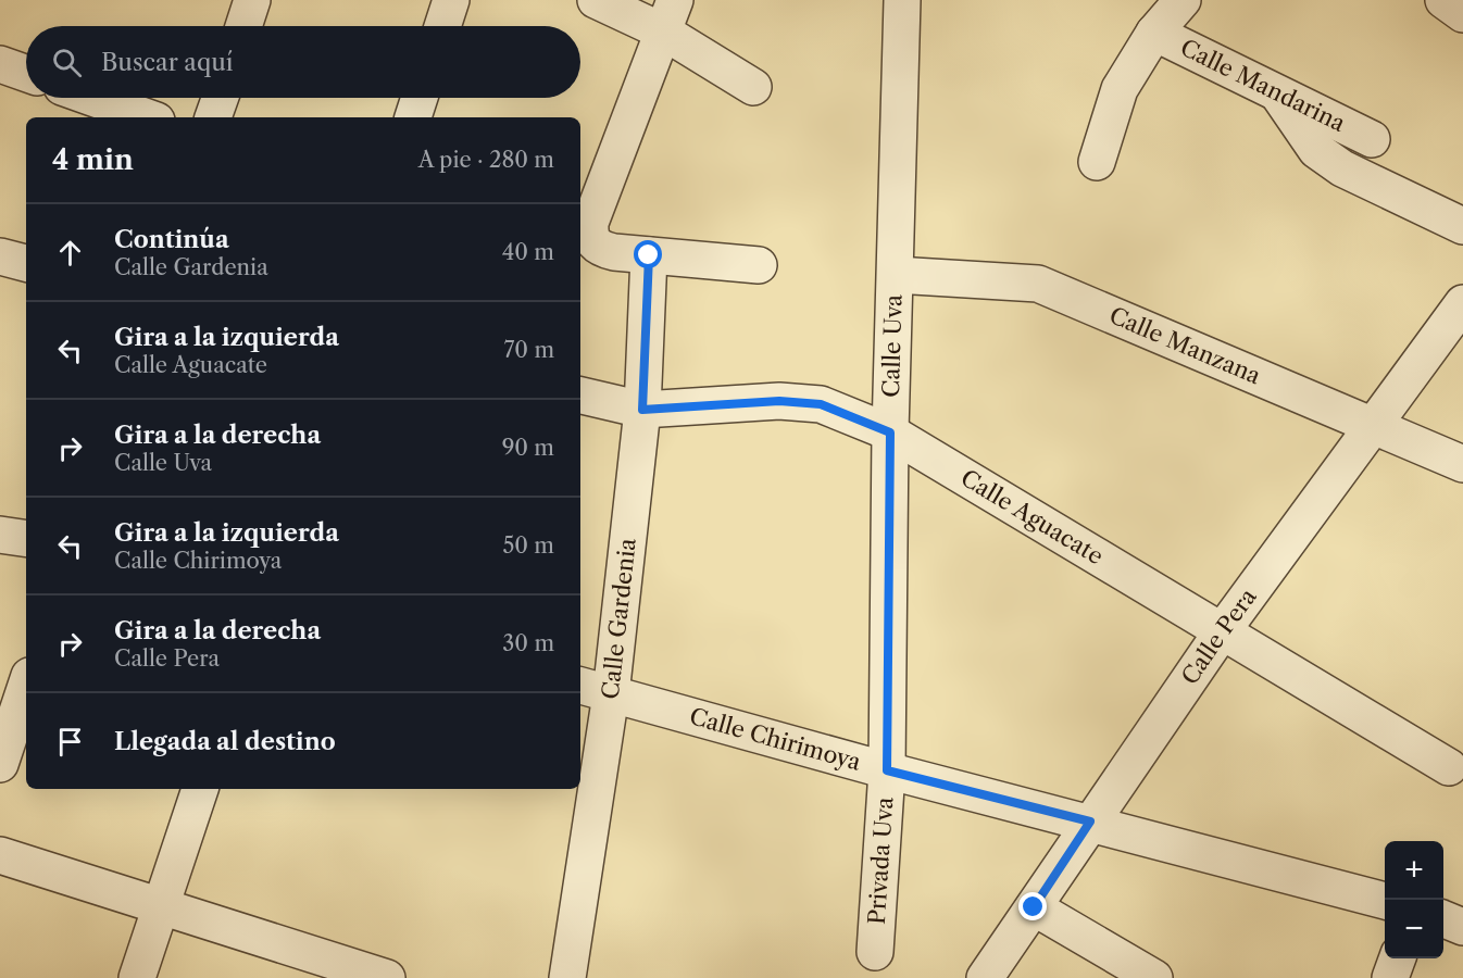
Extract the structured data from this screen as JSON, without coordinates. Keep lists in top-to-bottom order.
{
  "streets": {
    "street": [
      "Calle Mandarina",
      "Calle Uva",
      "Calle Manzana",
      "Calle Aguacate",
      "Calle Gardenia",
      "Calle Pera",
      "Calle Chirimoya",
      "Privada Uva"
    ]
  },
  "crossings": [
    ["Calle Uva", "Calle Manzana"],
    ["Calle Uva", "Calle Aguacate"],
    ["Calle Uva", "Calle Chirimoya"],
    ["Calle Uva", "Privada Uva"],
    ["Calle Manzana", "Calle Pera"],
    ["Calle Aguacate", "Calle Gardenia"],
    ["Calle Aguacate", "Calle Pera"],
    ["Calle Gardenia", "Calle Chirimoya"],
    ["Calle Pera", "Calle Chirimoya"],
    ["Calle Chirimoya", "Privada Uva"]
  ],
  "page": {
    "search": "Buscar aquí",
    "heading": ["4 min", "A pie · 280 m"],
    "list": [
      ["Continúa", "Calle Gardenia", "40 m"],
      ["Gira a la izquierda", "Calle Aguacate", "70 m"],
      ["Gira a la derecha", "Calle Uva", "90 m"],
      ["Gira a la izquierda", "Calle Chirimoya", "50 m"],
      ["Gira a la derecha", "Calle Pera", "30 m"],
      "Llegada al destino"
    ],
    "map_buttons": ["+", "−"]
  }
}
